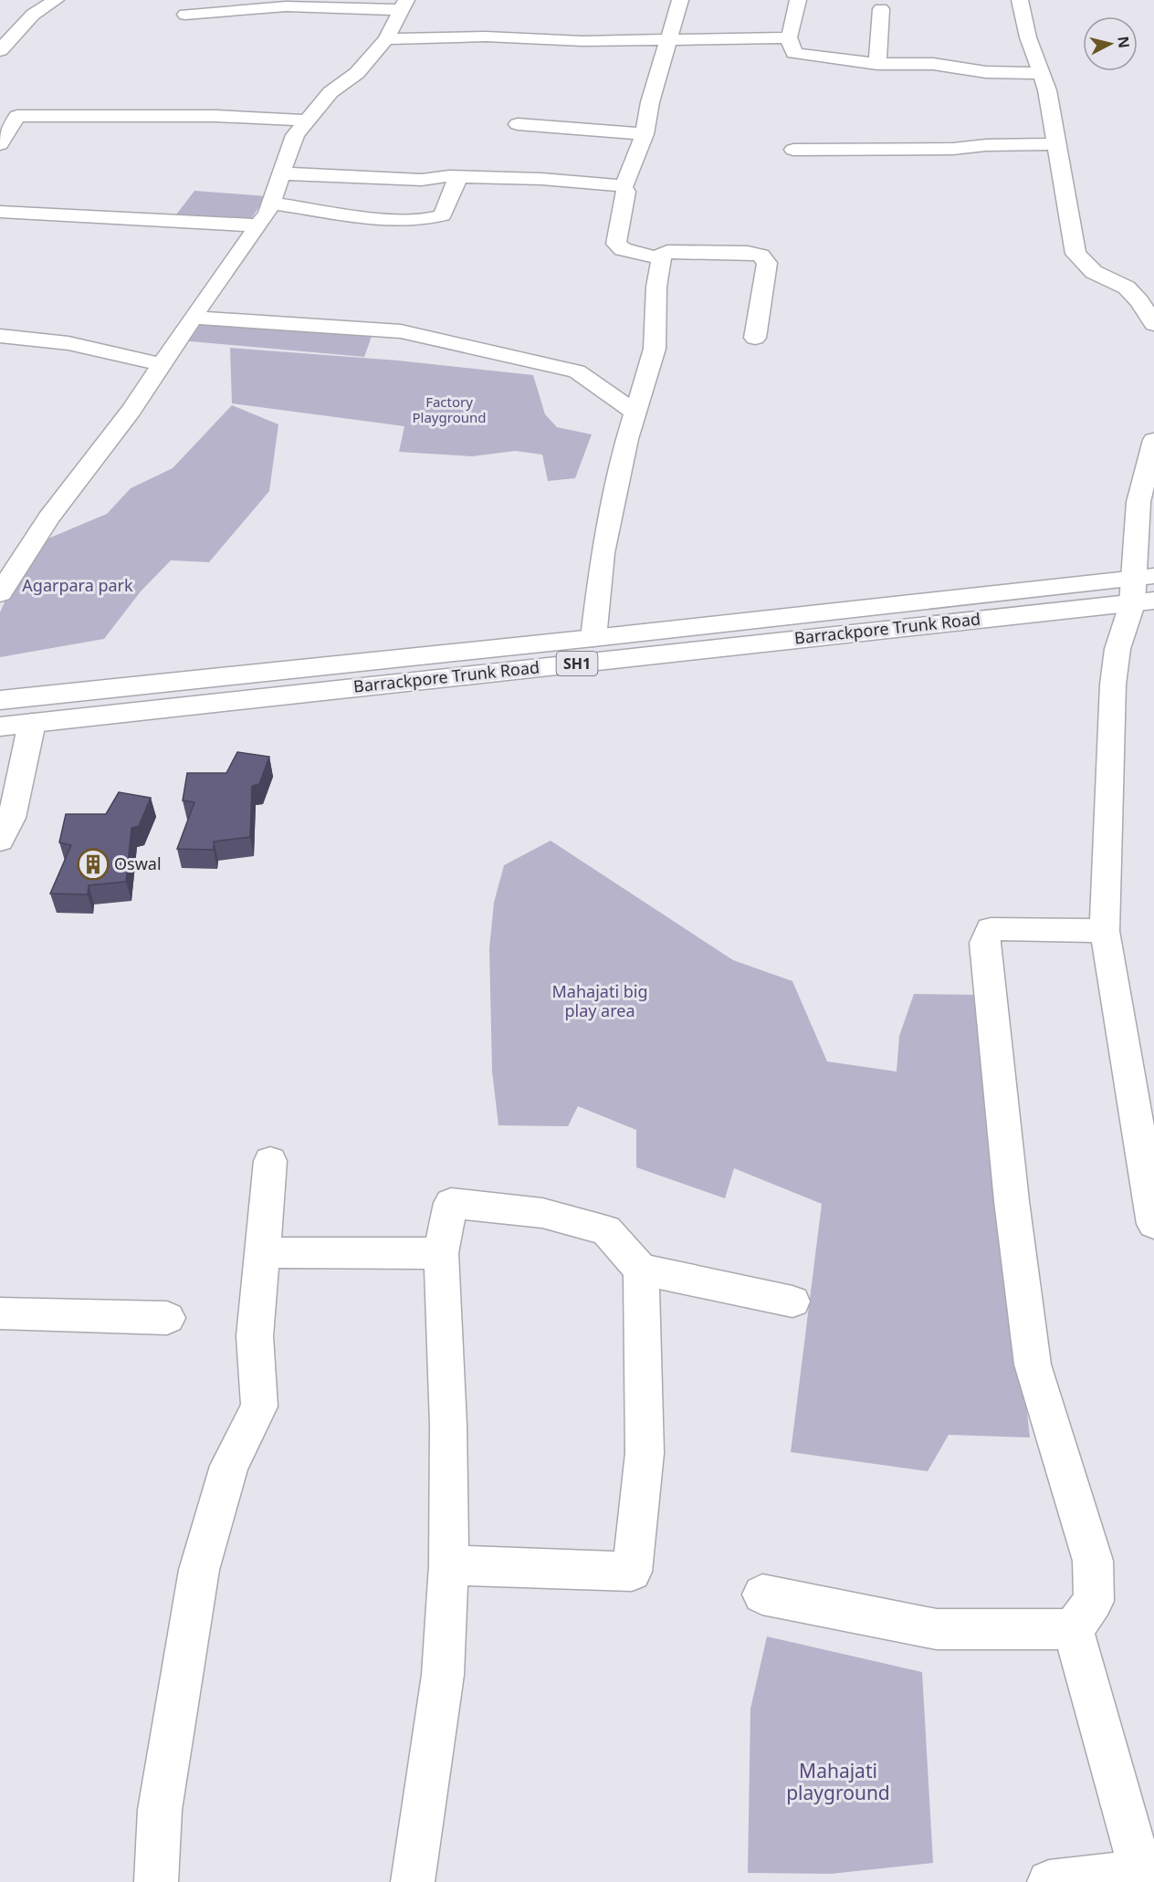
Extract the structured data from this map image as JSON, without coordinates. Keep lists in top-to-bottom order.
{
  "streets": {
    "street": ["Barrackpore Trunk Road", "SH1"]
  },
  "parks": [
    "Factory Playground",
    "Agarpara park",
    "Mahajati big play area",
    "Mahajati playground"
  ],
  "places": {
    "building": ["Oswal"]
  },
  "north": "right"
}
